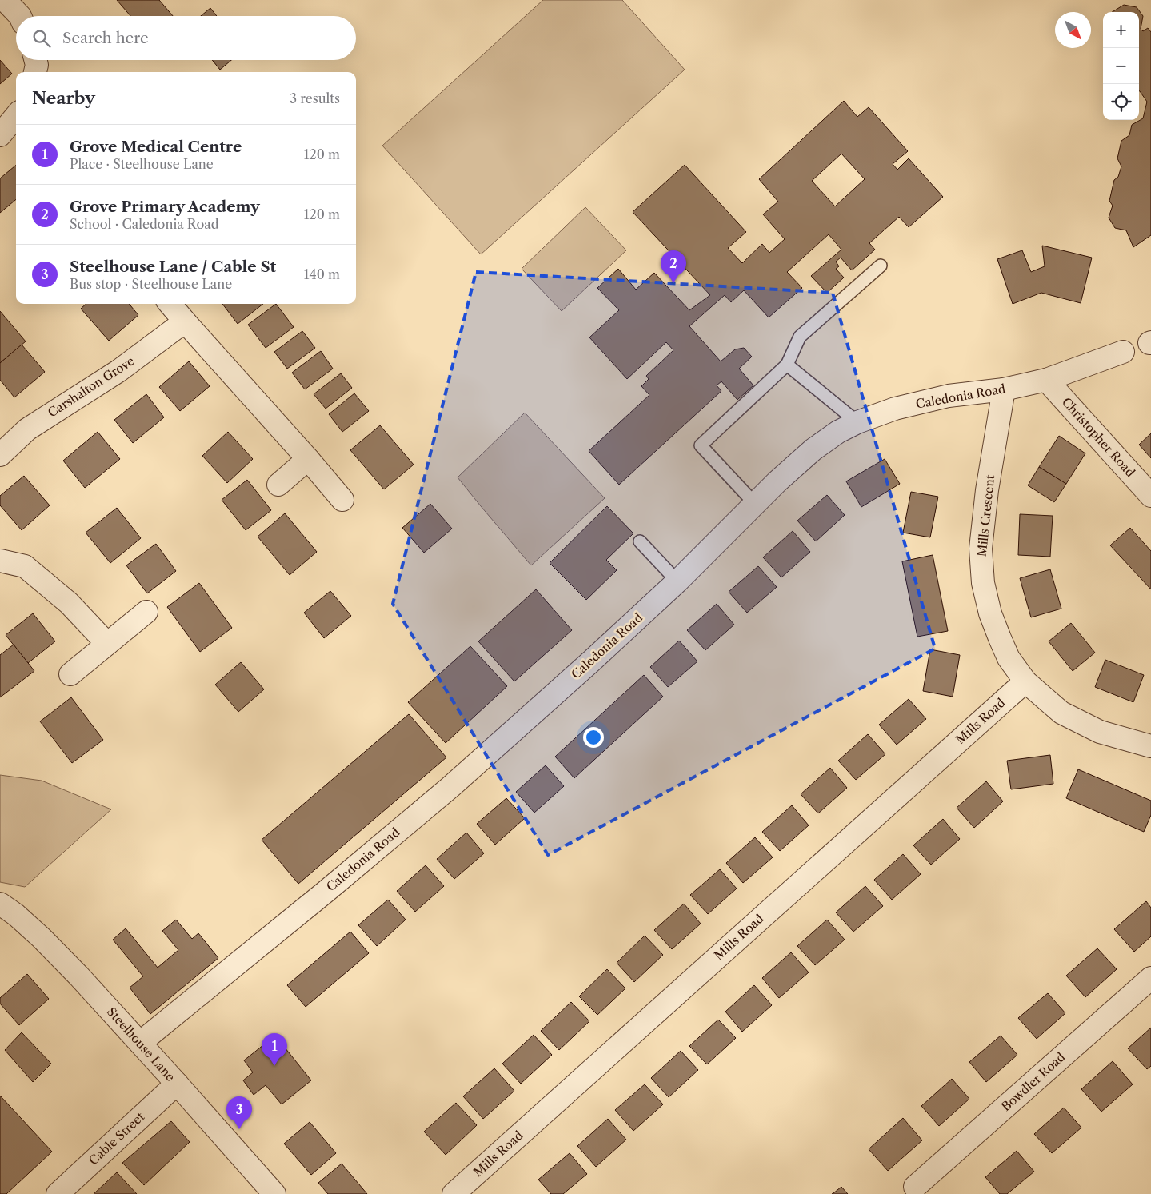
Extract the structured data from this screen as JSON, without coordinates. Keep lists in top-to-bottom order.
{
  "streets": {
    "street": [
      "Carshalton Grove",
      "Caledonia Road",
      "Christopher Road",
      "Mills Crescent",
      "Mills Road",
      "Steelhouse Lane",
      "Bowdler Road",
      "Cable Street"
    ]
  },
  "crossings": [
    ["Caledonia Road", "Christopher Road"],
    ["Caledonia Road", "Mills Crescent"],
    ["Caledonia Road", "Steelhouse Lane"],
    ["Mills Crescent", "Mills Road"],
    ["Steelhouse Lane", "Cable Street"]
  ],
  "north": "bottom right",
  "page": {
    "map_buttons": ["+", "−"],
    "search": "Search here",
    "heading": ["Nearby", "3 results"],
    "list": [
      {
        "mark": "1",
        "name": "Grove Medical Centre",
        "note": "Place · Steelhouse Lane",
        "value": "120 m"
      },
      {
        "mark": "2",
        "name": "Grove Primary Academy",
        "note": "School · Caledonia Road",
        "value": "120 m"
      },
      {
        "mark": "3",
        "name": "Steelhouse Lane / Cable St",
        "note": "Bus stop · Steelhouse Lane",
        "value": "140 m"
      }
    ],
    "pins": ["2", "1", "3"]
  }
}
